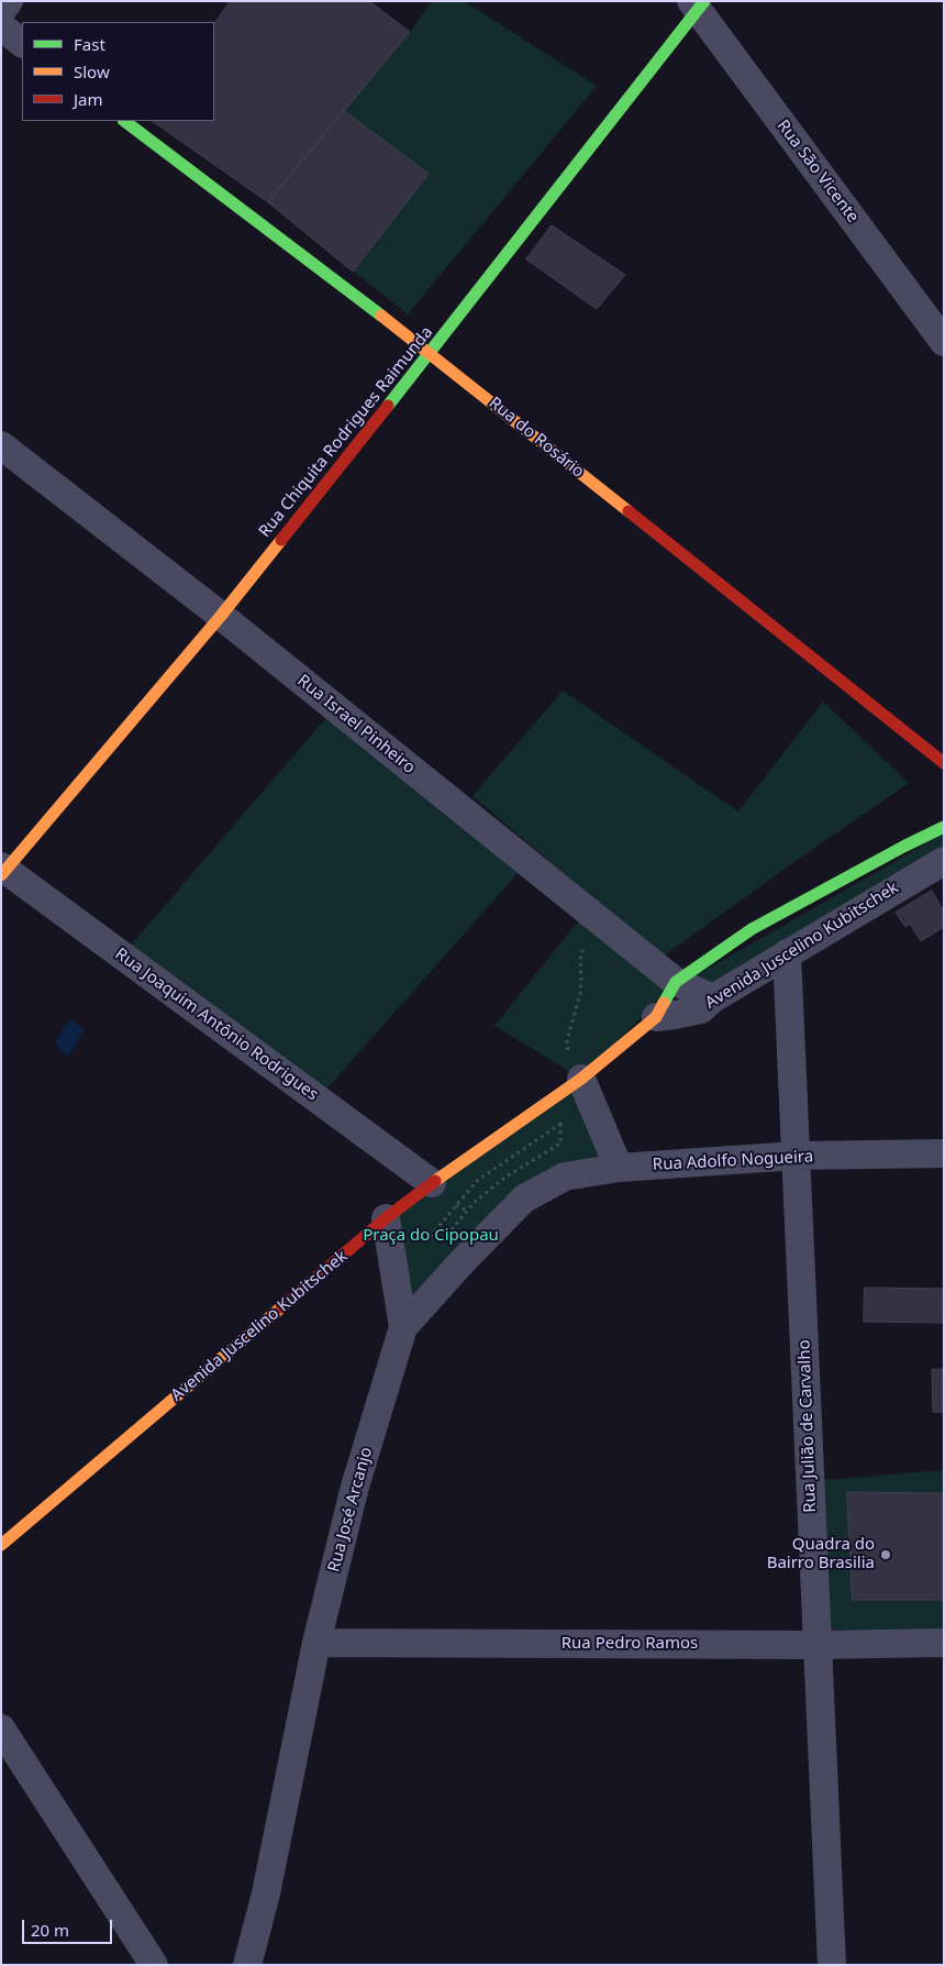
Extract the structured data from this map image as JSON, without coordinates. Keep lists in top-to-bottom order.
{
  "streets": {
    "street": [
      "Rua São Vicente",
      "Rua Chiquita Rodrigues Raimunda",
      "Rua do Rosário",
      "Rua Israel Pinheiro",
      "Avenida Juscelino Kubitschek",
      "Rua Joaquim Antônio Rodrigues",
      "Rua Adolfo Nogueira",
      "Rua Julião de Carvalho",
      "Rua José Arcanjo",
      "Rua Pedro Ramos"
    ]
  },
  "crossings": [
    ["Rua São Vicente", "Rua Chiquita Rodrigues Raimunda"],
    ["Rua Chiquita Rodrigues Raimunda", "Rua do Rosário"],
    ["Rua Chiquita Rodrigues Raimunda", "Rua Israel Pinheiro"],
    ["Rua Chiquita Rodrigues Raimunda", "Rua Joaquim Antônio Rodrigues"],
    ["Rua Israel Pinheiro", "Avenida Juscelino Kubitschek"],
    ["Avenida Juscelino Kubitschek", "Rua Joaquim Antônio Rodrigues"],
    ["Avenida Juscelino Kubitschek", "Rua Julião de Carvalho"],
    ["Rua Adolfo Nogueira", "Rua Julião de Carvalho"],
    ["Rua Adolfo Nogueira", "Rua José Arcanjo"],
    ["Rua Julião de Carvalho", "Rua Pedro Ramos"],
    ["Rua José Arcanjo", "Rua Pedro Ramos"]
  ],
  "parks": ["Praça do Cipopau"],
  "places": ["Quadra do Bairro Brasilia"],
  "legend": ["Fast", "Slow", "Jam"],
  "scale_bar": "20 m"
}
